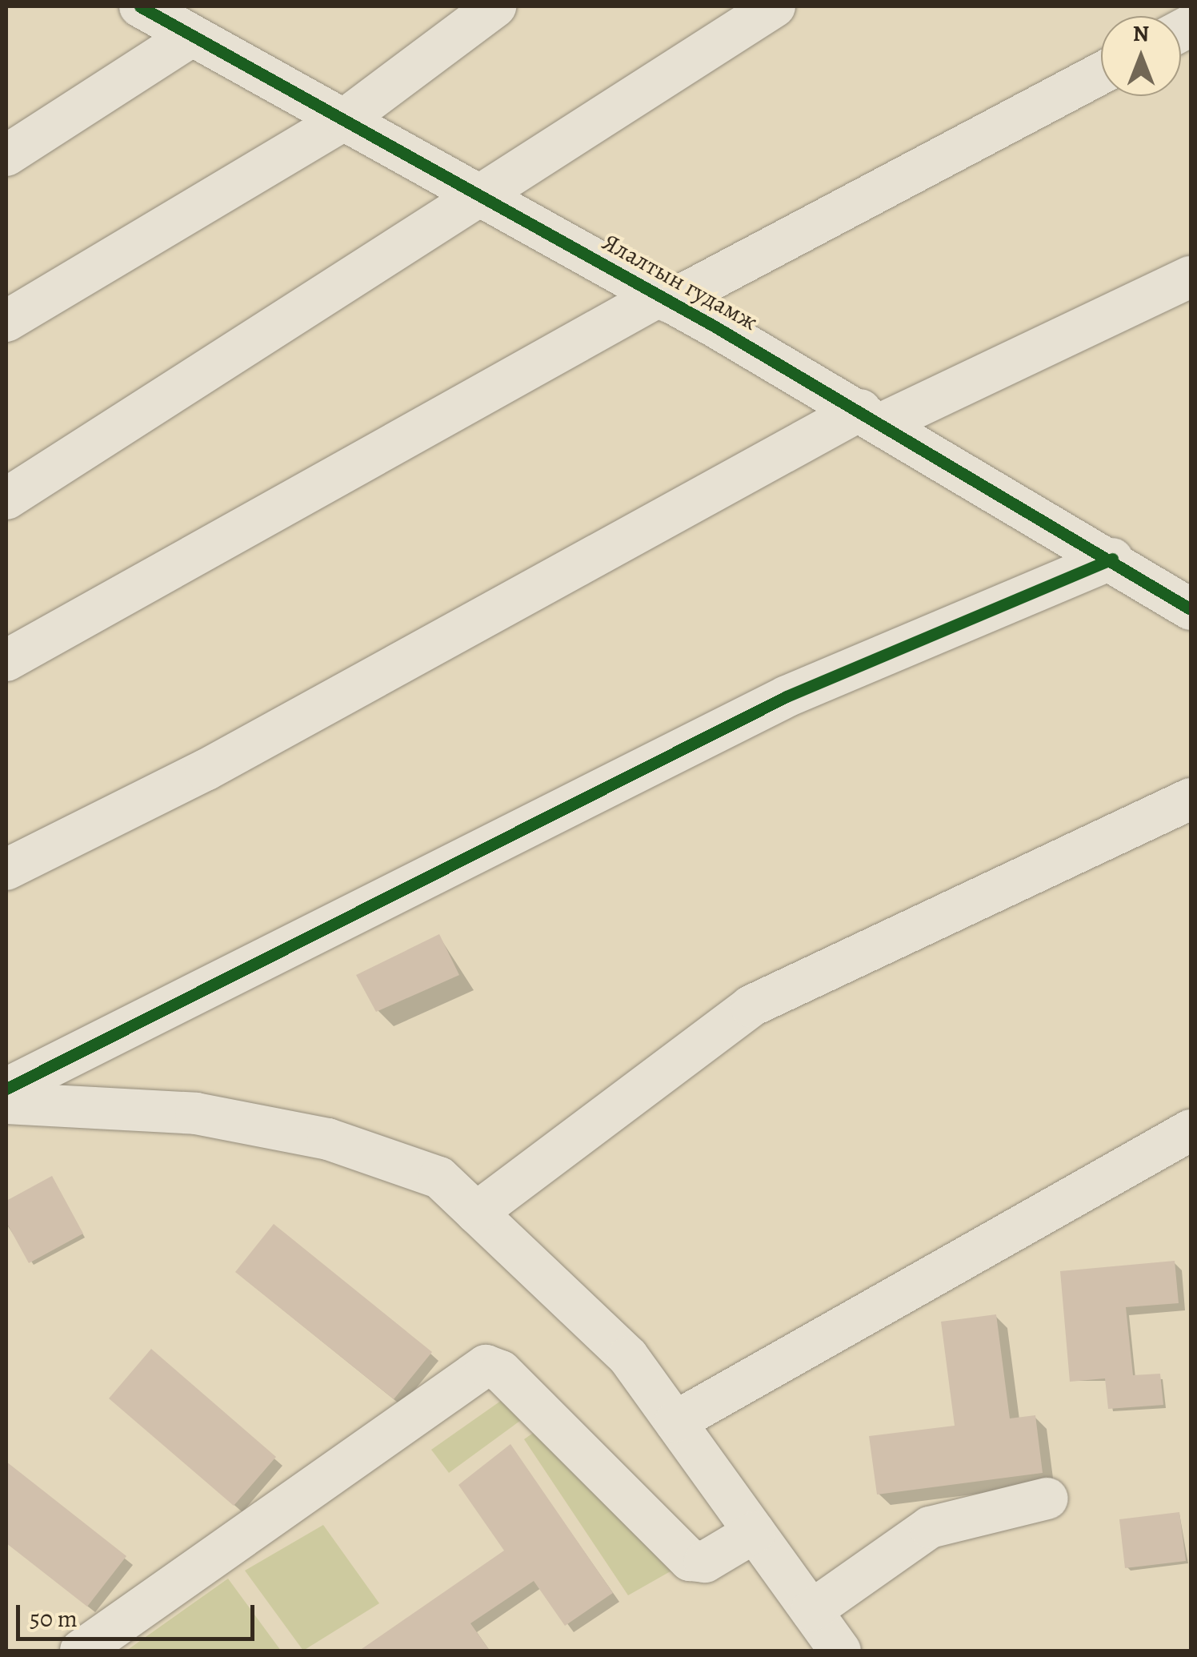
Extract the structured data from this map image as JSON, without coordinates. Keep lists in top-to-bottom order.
{
  "streets": {
    "street": ["Ялалтын гудамж"]
  },
  "scale_bar": "50 m",
  "north": "top"
}
